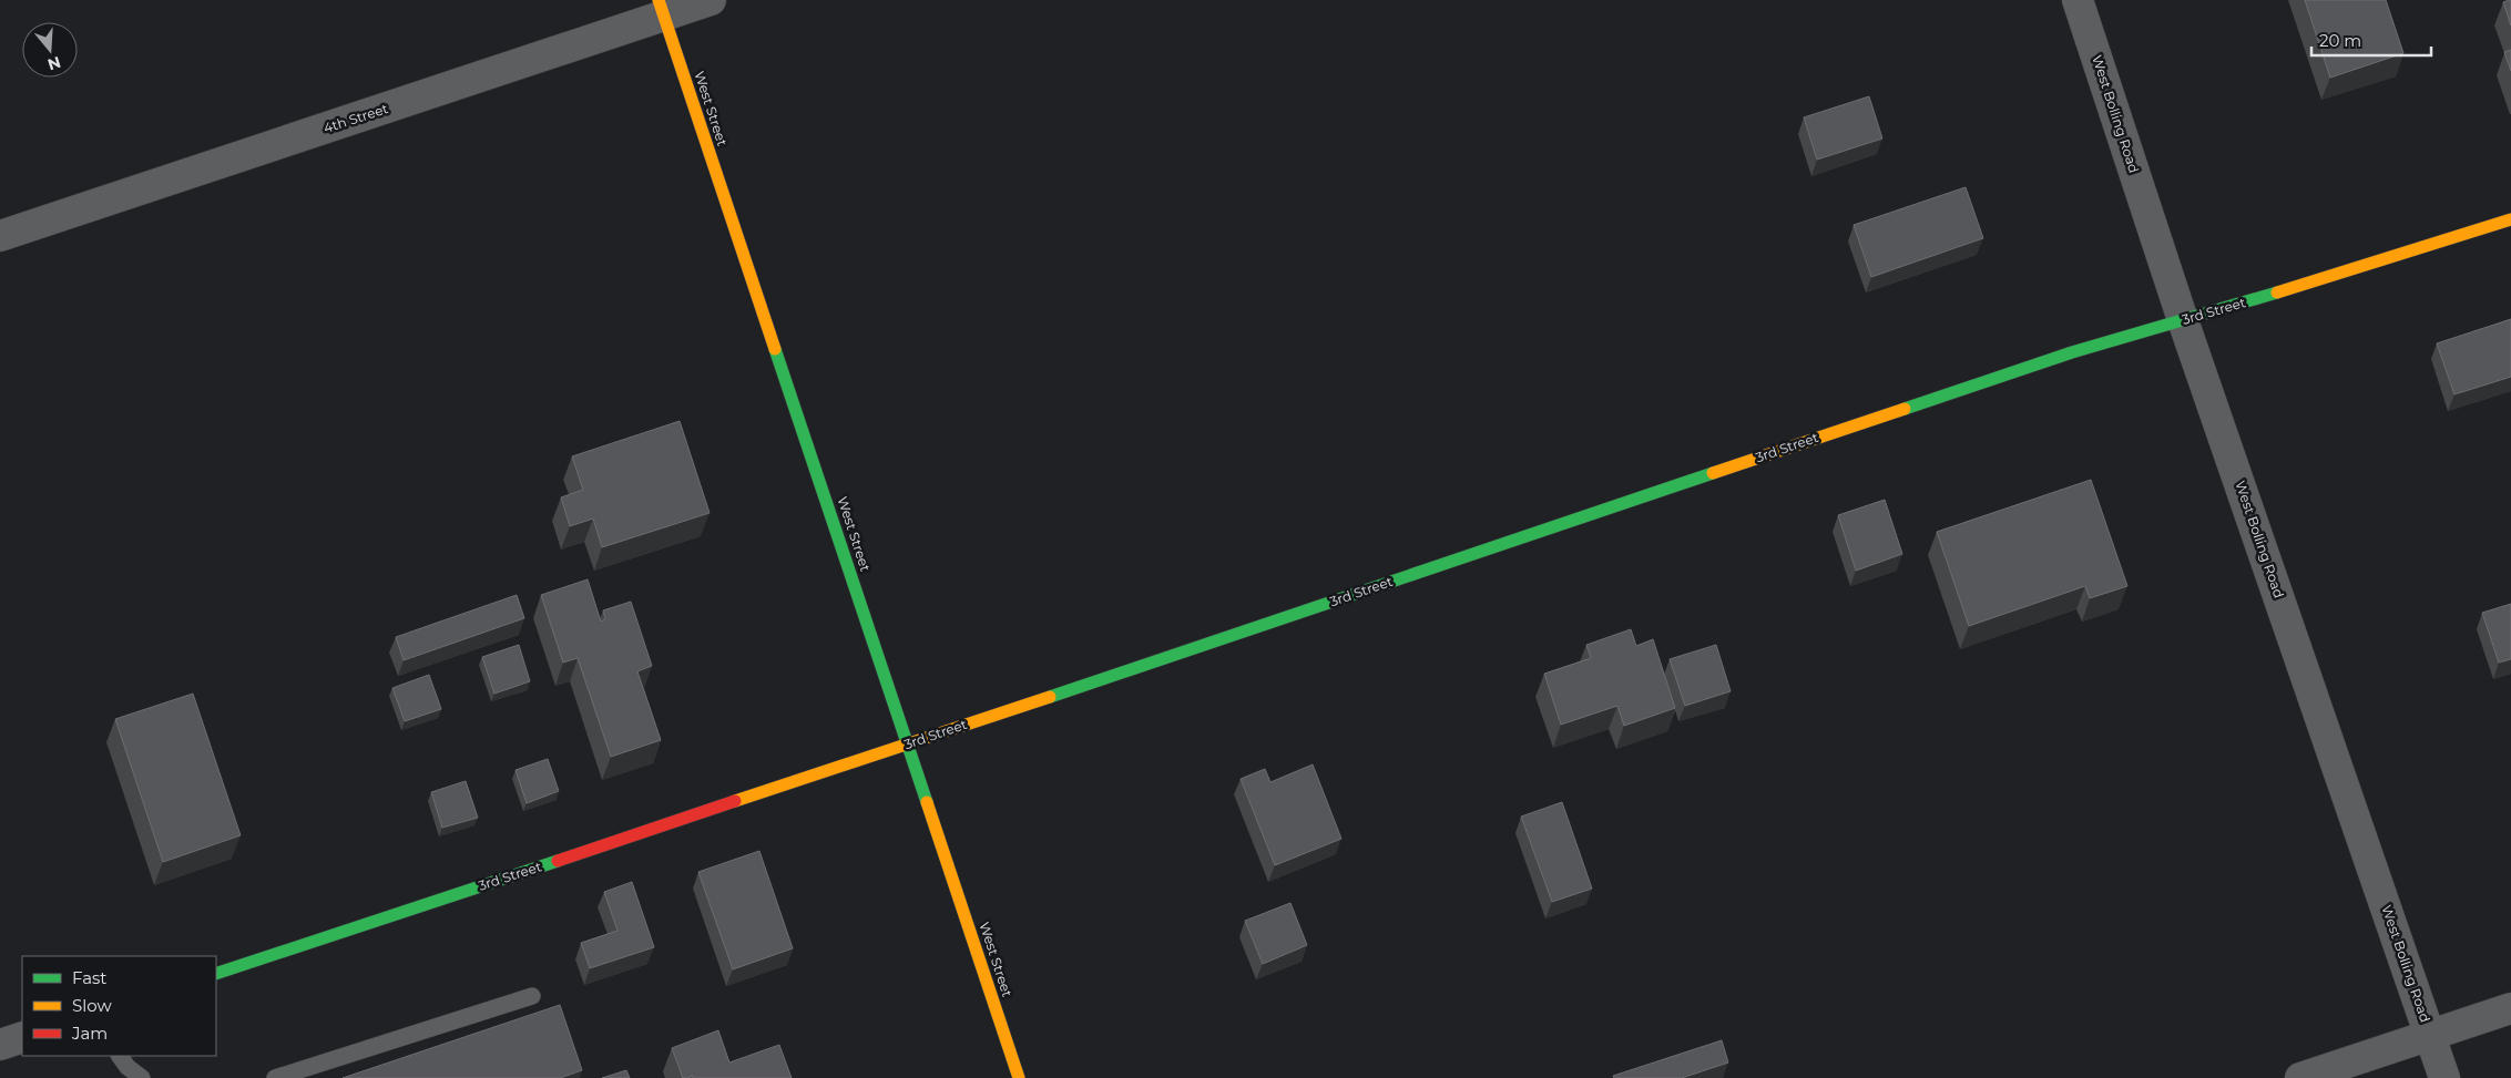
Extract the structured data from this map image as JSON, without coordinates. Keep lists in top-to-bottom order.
{
  "streets": {
    "street": [
      "West Street",
      "West Bolling Road",
      "4th Street",
      "3rd Street"
    ]
  },
  "crossings": [
    ["West Street", "4th Street"],
    ["West Street", "3rd Street"],
    ["West Bolling Road", "3rd Street"]
  ],
  "legend": ["Fast", "Slow", "Jam"],
  "scale_bar": "20 m",
  "north": "bottom"
}
